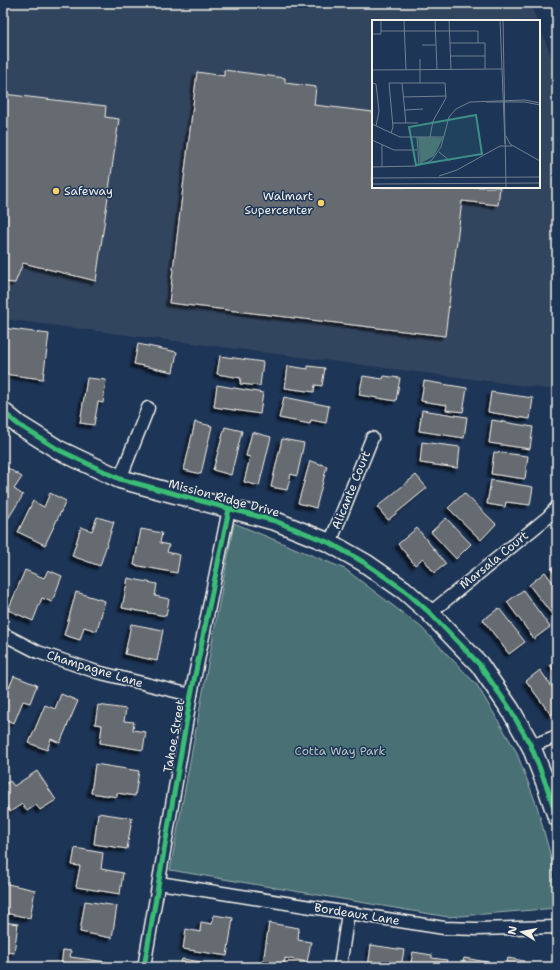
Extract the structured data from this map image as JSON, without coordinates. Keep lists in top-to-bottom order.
{
  "streets": {
    "street": [
      "Alicante Court",
      "Mission Ridge Drive",
      "Marsala Court",
      "Champagne Lane",
      "Tahoe Street",
      "Bordeaux Lane"
    ]
  },
  "crossings": [
    ["Alicante Court", "Mission Ridge Drive"],
    ["Mission Ridge Drive", "Marsala Court"],
    ["Mission Ridge Drive", "Tahoe Street"],
    ["Champagne Lane", "Tahoe Street"],
    ["Tahoe Street", "Bordeaux Lane"]
  ],
  "parks": ["Cotta Way Park"],
  "places": ["Safeway", "Walmart Supercenter"],
  "north": "left"
}
